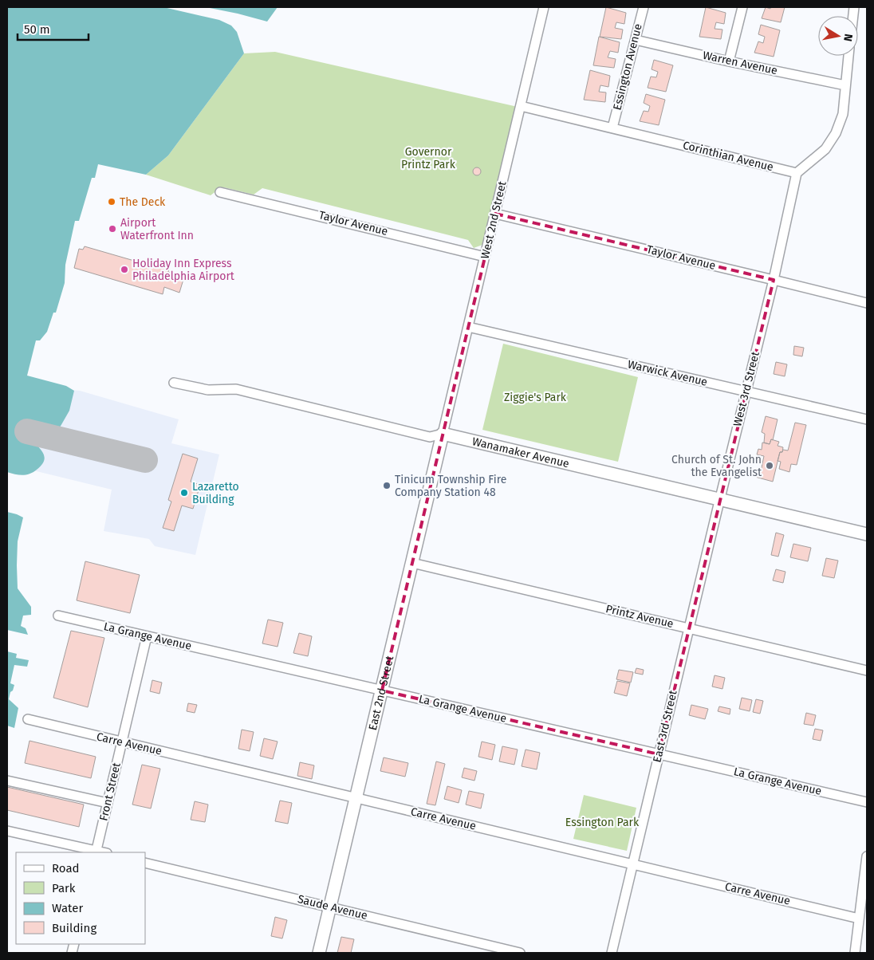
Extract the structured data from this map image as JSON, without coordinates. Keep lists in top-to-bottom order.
{
  "streets": {
    "street": [
      "Warren Avenue",
      "Essington Avenue",
      "Corinthian Avenue",
      "West 2nd Street",
      "Taylor Avenue",
      "Warwick Avenue",
      "West 3rd Street",
      "Wanamaker Avenue",
      "Printz Avenue",
      "La Grange Avenue",
      "East 2nd Street",
      "East 3rd Street",
      "Carre Avenue",
      "Front Street",
      "Saude Avenue"
    ]
  },
  "crossings": [
    ["Warren Avenue", "Essington Avenue"],
    ["Essington Avenue", "Corinthian Avenue"],
    ["Corinthian Avenue", "West 2nd Street"],
    ["Corinthian Avenue", "West 3rd Street"],
    ["West 2nd Street", "Taylor Avenue"],
    ["West 2nd Street", "Warwick Avenue"],
    ["West 2nd Street", "Wanamaker Avenue"],
    ["West 2nd Street", "East 2nd Street"],
    ["Taylor Avenue", "West 3rd Street"],
    ["Warwick Avenue", "West 3rd Street"],
    ["West 3rd Street", "Wanamaker Avenue"],
    ["West 3rd Street", "East 3rd Street"],
    ["Wanamaker Avenue", "East 2nd Street"],
    ["Wanamaker Avenue", "East 3rd Street"],
    ["Printz Avenue", "East 2nd Street"],
    ["Printz Avenue", "East 3rd Street"],
    ["La Grange Avenue", "East 2nd Street"],
    ["La Grange Avenue", "East 3rd Street"],
    ["La Grange Avenue", "Front Street"],
    ["East 2nd Street", "Carre Avenue"],
    ["East 2nd Street", "Saude Avenue"],
    ["East 3rd Street", "Carre Avenue"],
    ["Carre Avenue", "Front Street"]
  ],
  "parks": ["Governor Printz Park", "Ziggie's Park", "Essington Park"],
  "places": [
    "The Deck",
    "Airport Waterfront Inn",
    "Holiday Inn Express Philadelphia Airport",
    "Church of St. John the Evangelist",
    "Tinicum Township Fire Company Station 48",
    "Lazaretto Building"
  ],
  "legend": [
    "Road",
    "Park",
    "Water",
    "Building"
  ],
  "scale_bar": "50 m",
  "north": "right"
}
